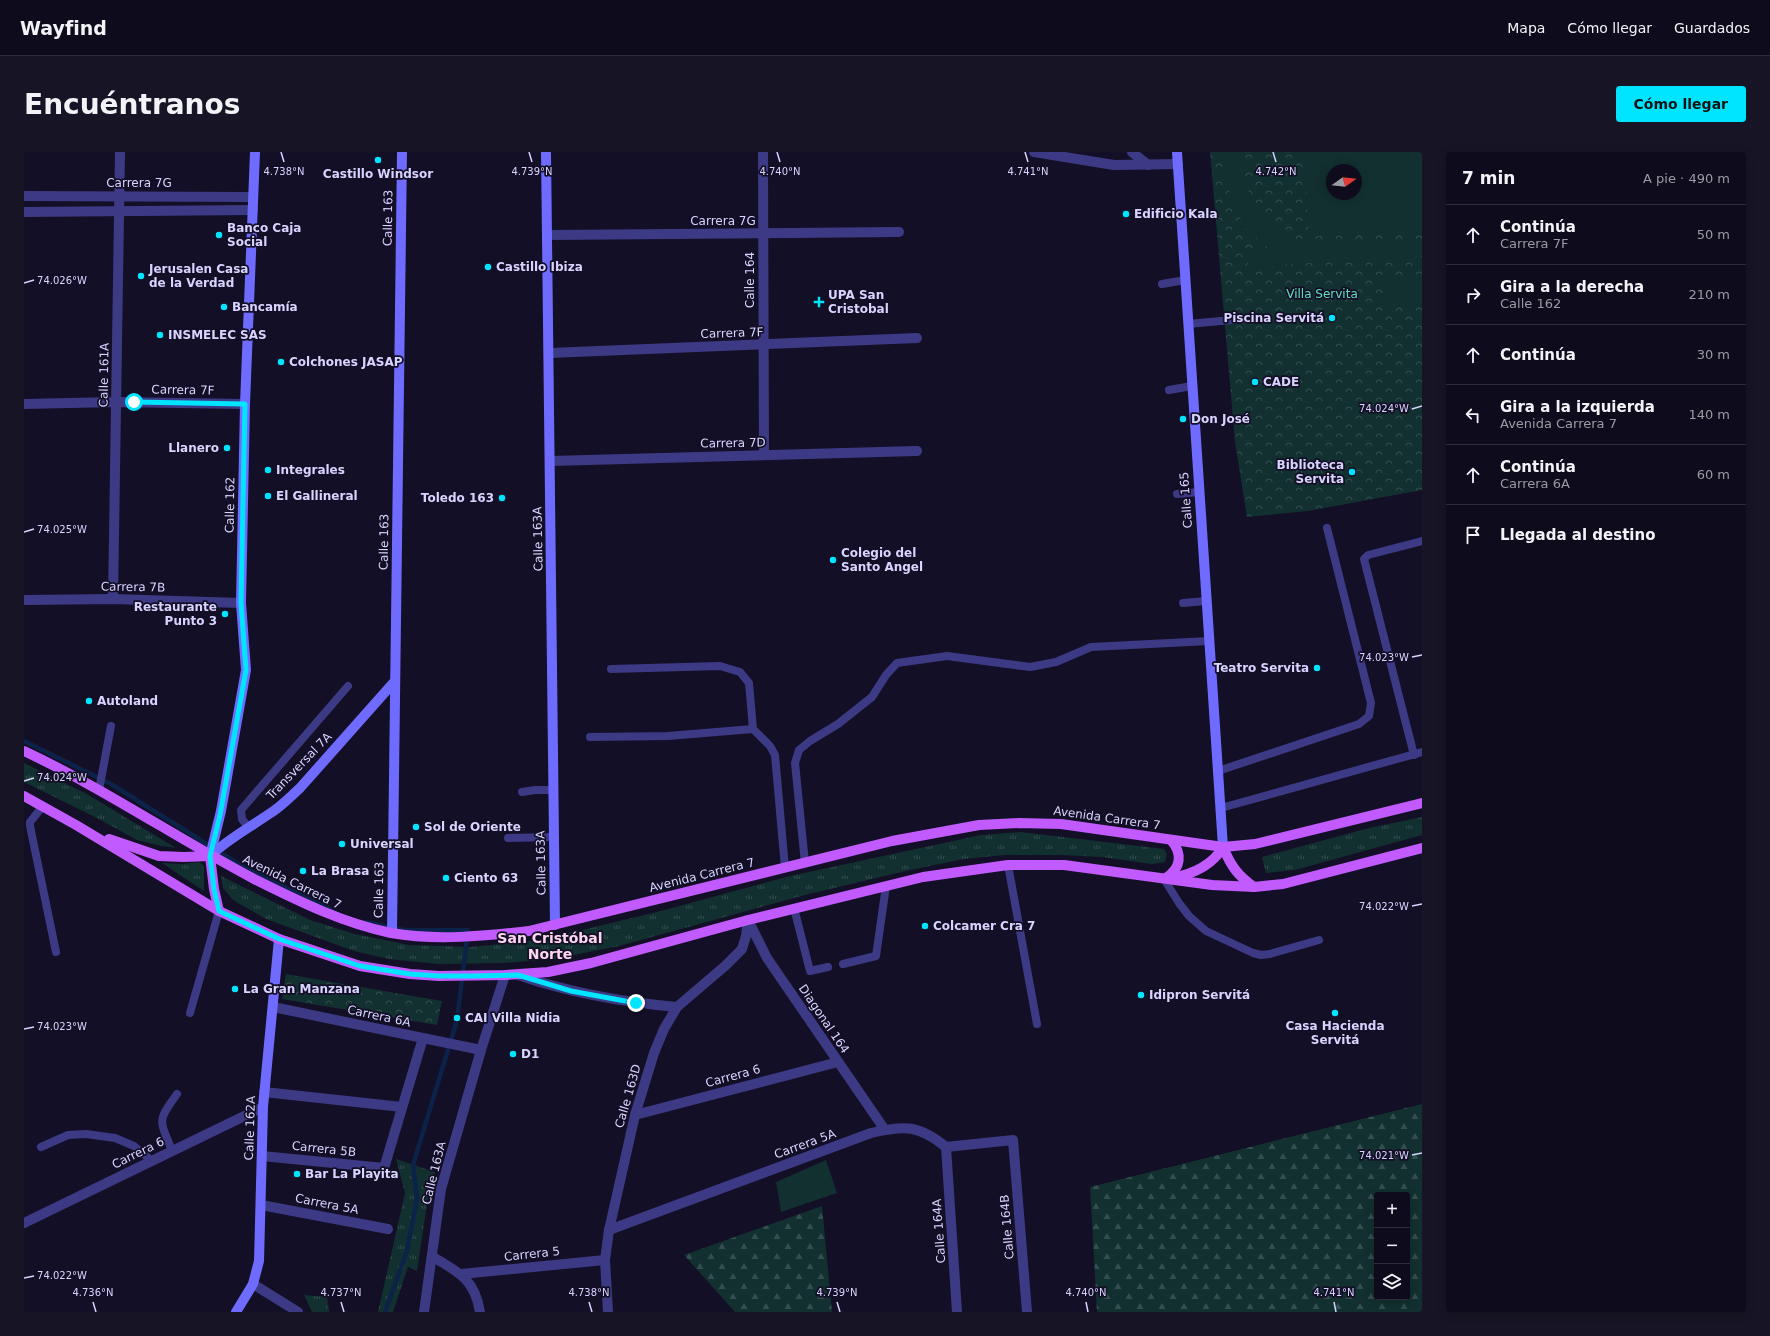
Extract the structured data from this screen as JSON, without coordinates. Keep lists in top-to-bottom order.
{
  "streets": {
    "main road": ["Avenida Carrera 7"],
    "street": [
      "Carrera 7G",
      "Calle 163",
      "Calle 164",
      "Carrera 7F",
      "Calle 161A",
      "Carrera 7D",
      "Calle 165",
      "Calle 162",
      "Calle 163A",
      "Carrera 7B",
      "Transversal 7A",
      "Carrera 6A",
      "Diagonal 164",
      "Carrera 6",
      "Calle 163D",
      "Calle 162A",
      "Carrera 5A",
      "Carrera 5B",
      "Calle 164B",
      "Calle 164A",
      "Carrera 5"
    ]
  },
  "crossings": [
    ["Carrera 7G", "Calle 164"],
    ["Carrera 7G", "Calle 161A"],
    ["Carrera 7G", "Calle 162"],
    ["Carrera 7G", "Calle 163A"],
    ["Calle 163", "Transversal 7A"],
    ["Calle 163", "Avenida Carrera 7"],
    ["Calle 164", "Carrera 7F"],
    ["Calle 164", "Carrera 7D"],
    ["Carrera 7F", "Calle 161A"],
    ["Carrera 7F", "Calle 162"],
    ["Carrera 7F", "Calle 163A"],
    ["Calle 161A", "Carrera 7B"],
    ["Carrera 7D", "Calle 163A"],
    ["Calle 165", "Avenida Carrera 7"],
    ["Calle 162", "Carrera 7B"],
    ["Calle 162", "Transversal 7A"],
    ["Calle 162", "Avenida Carrera 7"],
    ["Calle 163A", "Avenida Carrera 7"],
    ["Calle 163A", "Carrera 6A"],
    ["Transversal 7A", "Avenida Carrera 7"],
    ["Carrera 6A", "Calle 162A"],
    ["Diagonal 164", "Carrera 6"],
    ["Diagonal 164", "Calle 163D"],
    ["Diagonal 164", "Carrera 5A"],
    ["Carrera 6", "Calle 163D"],
    ["Carrera 6", "Calle 162A"],
    ["Calle 163D", "Carrera 5A"],
    ["Calle 163D", "Carrera 5"],
    ["Calle 162A", "Carrera 5A"],
    ["Calle 162A", "Carrera 5B"],
    ["Carrera 5A", "Calle 164B"],
    ["Carrera 5A", "Calle 164A"],
    ["Calle 164B", "Calle 164A"]
  ],
  "districts": ["San Cristóbal Norte"],
  "parks": ["Villa Servita"],
  "places": {
    "other": [
      "Castillo Windsor",
      "Edificio Kala",
      "Banco Caja Social",
      "Castillo Ibiza",
      "Jerusalen Casa de la Verdad",
      "Bancamía",
      "Piscina Servitá",
      "INSMELEC SAS",
      "Colchones JASAP",
      "CADE",
      "Don José",
      "Llanero",
      "Integrales",
      "Biblioteca Servita",
      "El Gallineral",
      "Toledo 163",
      "Colegio del Santo Angel",
      "Restaurante Punto 3",
      "Teatro Servita",
      "Autoland",
      "Sol de Oriente",
      "Universal",
      "La Brasa",
      "Ciento 63",
      "Colcamer Cra 7",
      "La Gran Manzana",
      "Idipron Servitá",
      "Casa Hacienda Servitá",
      "CAI Villa Nidia",
      "D1",
      "Bar La Playita"
    ],
    "health": ["UPA San Cristobal"]
  },
  "north": "right",
  "page": {
    "header": "Wayfind",
    "nav": ["Mapa", "Cómo llegar", "Guardados"],
    "buttons": "Cómo llegar",
    "title": "Encuéntranos",
    "heading": ["7 min", "A pie · 490 m"],
    "list": [
      ["Continúa", "Carrera 7F", "50 m"],
      ["Gira a la derecha", "Calle 162", "210 m"],
      ["Continúa", "30 m"],
      ["Gira a la izquierda", "Avenida Carrera 7", "140 m"],
      ["Continúa", "Carrera 6A", "60 m"],
      "Llegada al destino"
    ],
    "map_buttons": ["+", "−"]
  },
  "coordinates": [
    "4.742°N",
    "4.738°N",
    "4.739°N",
    "4.740°N",
    "4.741°N",
    "74.026°W",
    "74.024°W",
    "74.025°W",
    "74.023°W",
    "74.022°W",
    "74.021°W",
    "4.736°N",
    "4.737°N"
  ]
}
